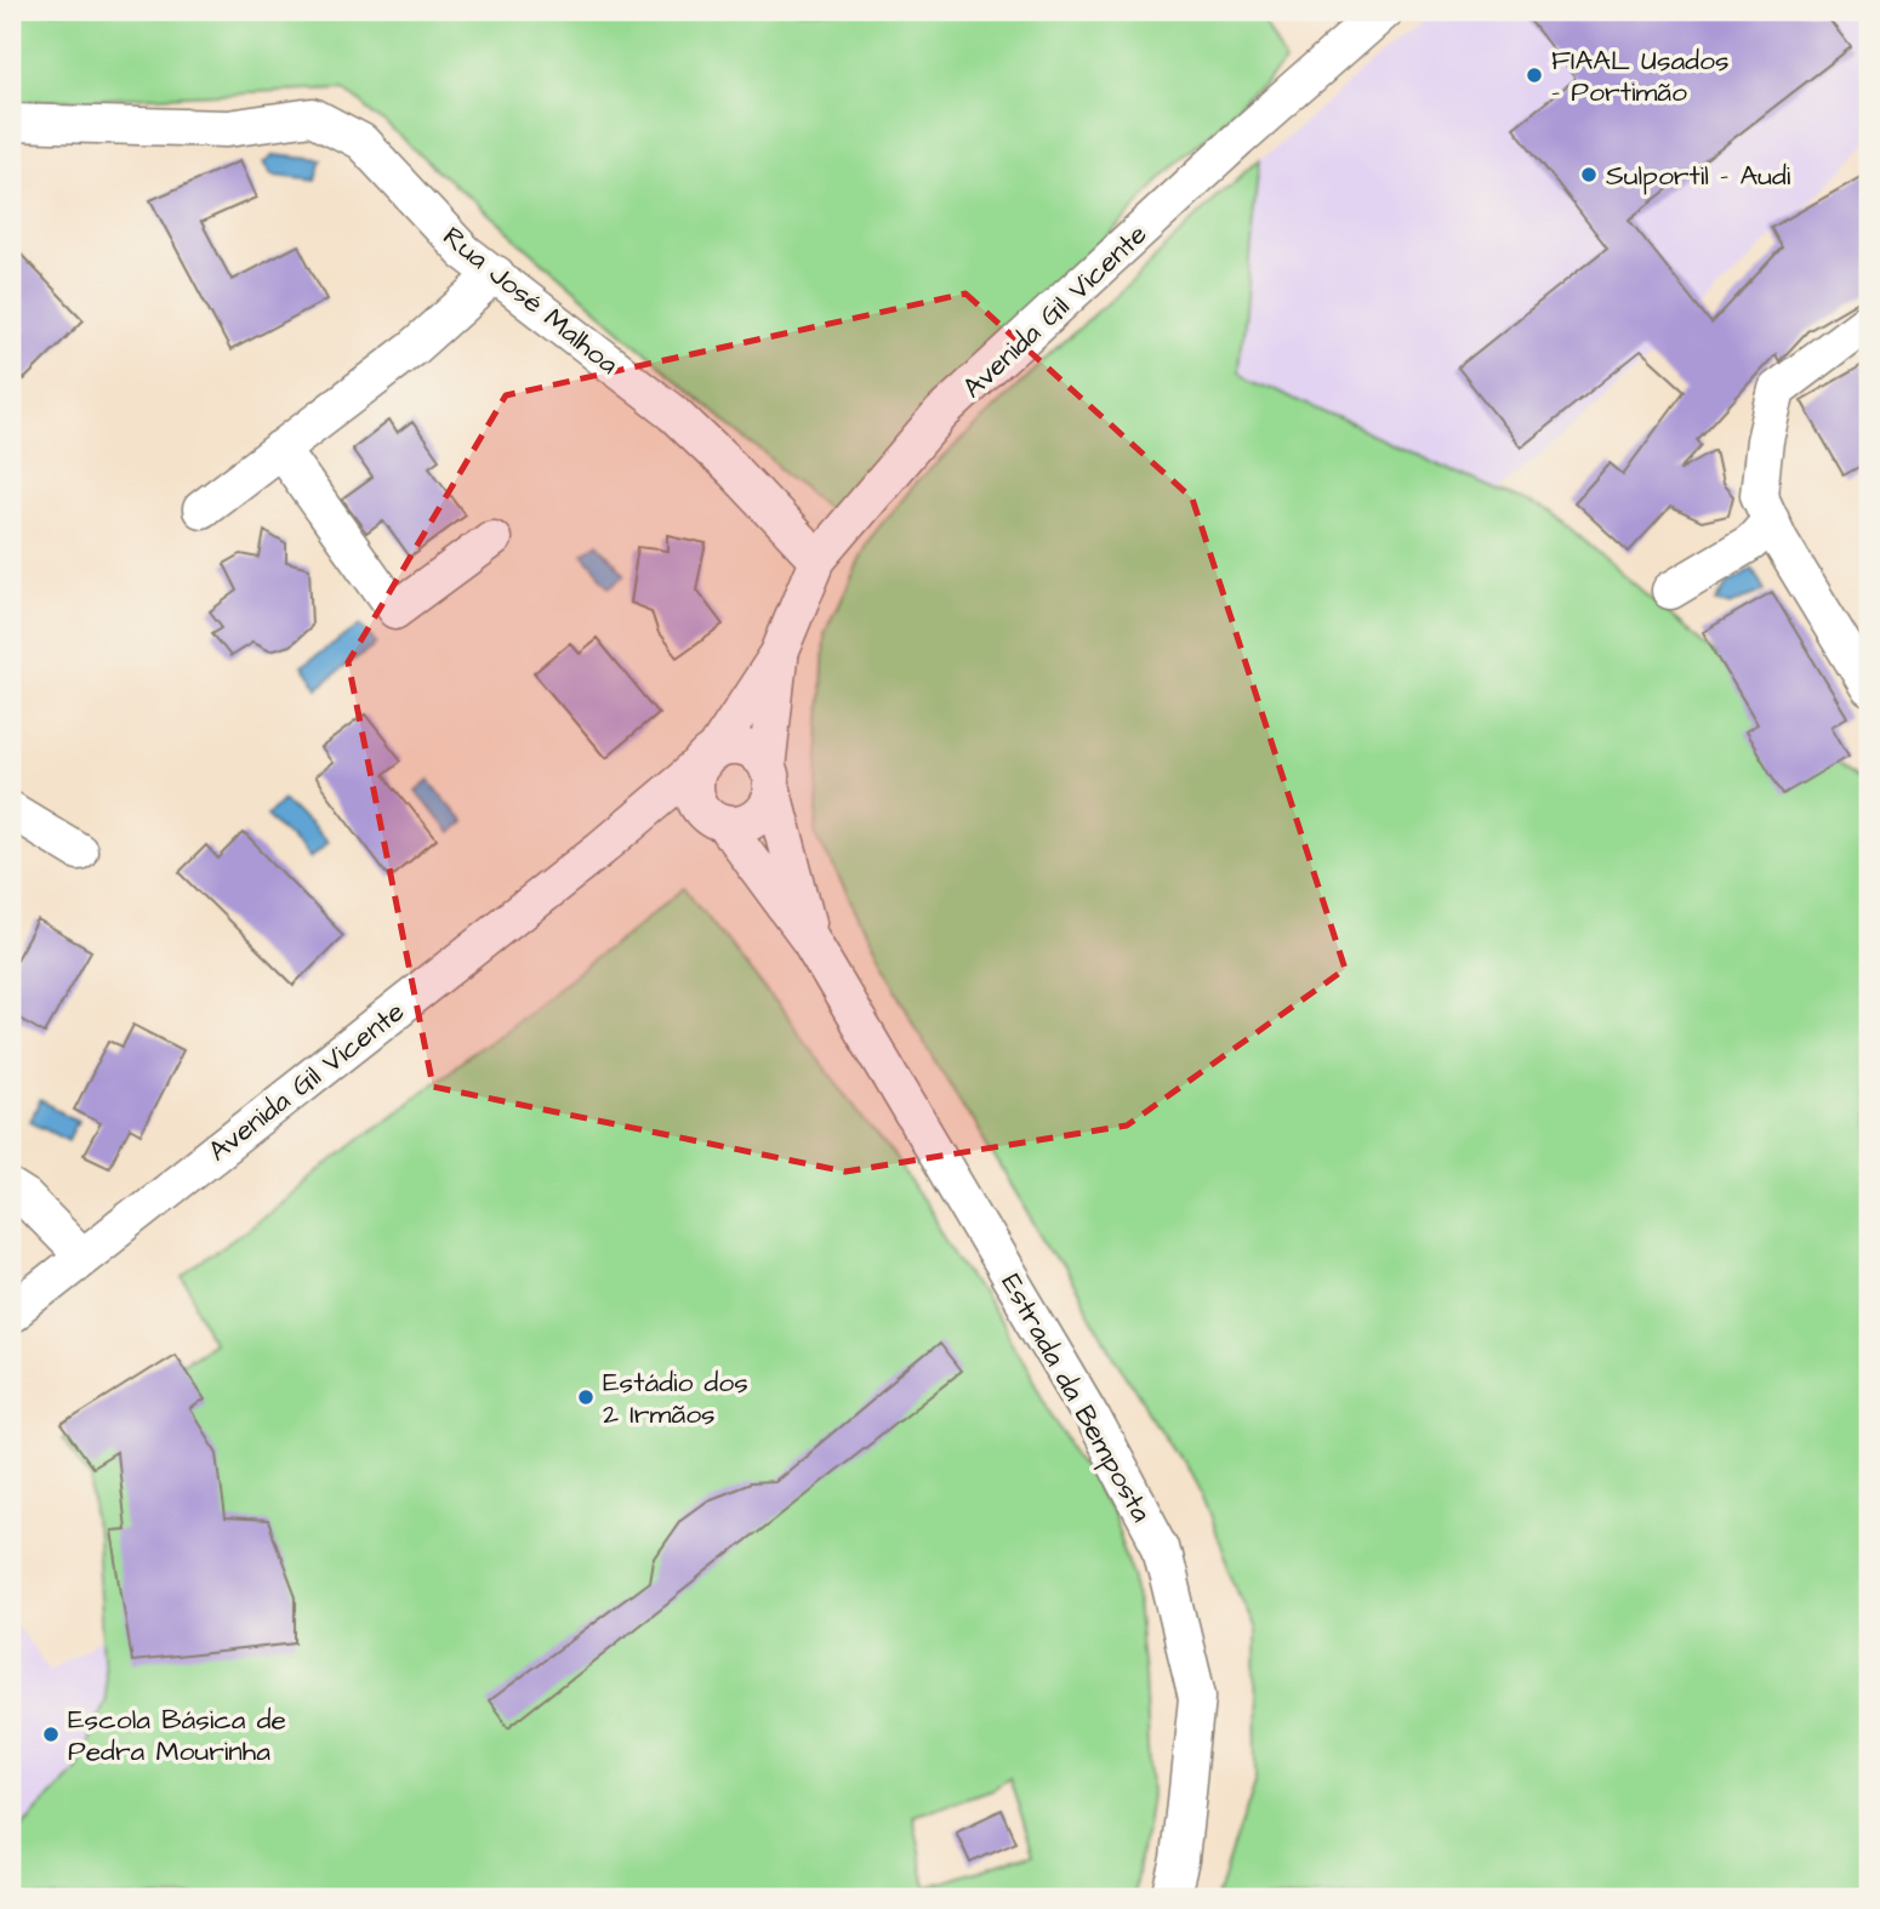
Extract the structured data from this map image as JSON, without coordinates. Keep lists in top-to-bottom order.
{
  "streets": {
    "street": ["Rua José Malhoa", "Avenida Gil Vicente", "Estrada da Bemposta"]
  },
  "crossings": [
    ["Rua José Malhoa", "Avenida Gil Vicente"]
  ],
  "places": [
    "FIAAL Usados - Portimão",
    "Sulportil - Audi",
    "Estádio dos 2 Irmãos",
    "Escola Básica de Pedra Mourinha"
  ]
}
